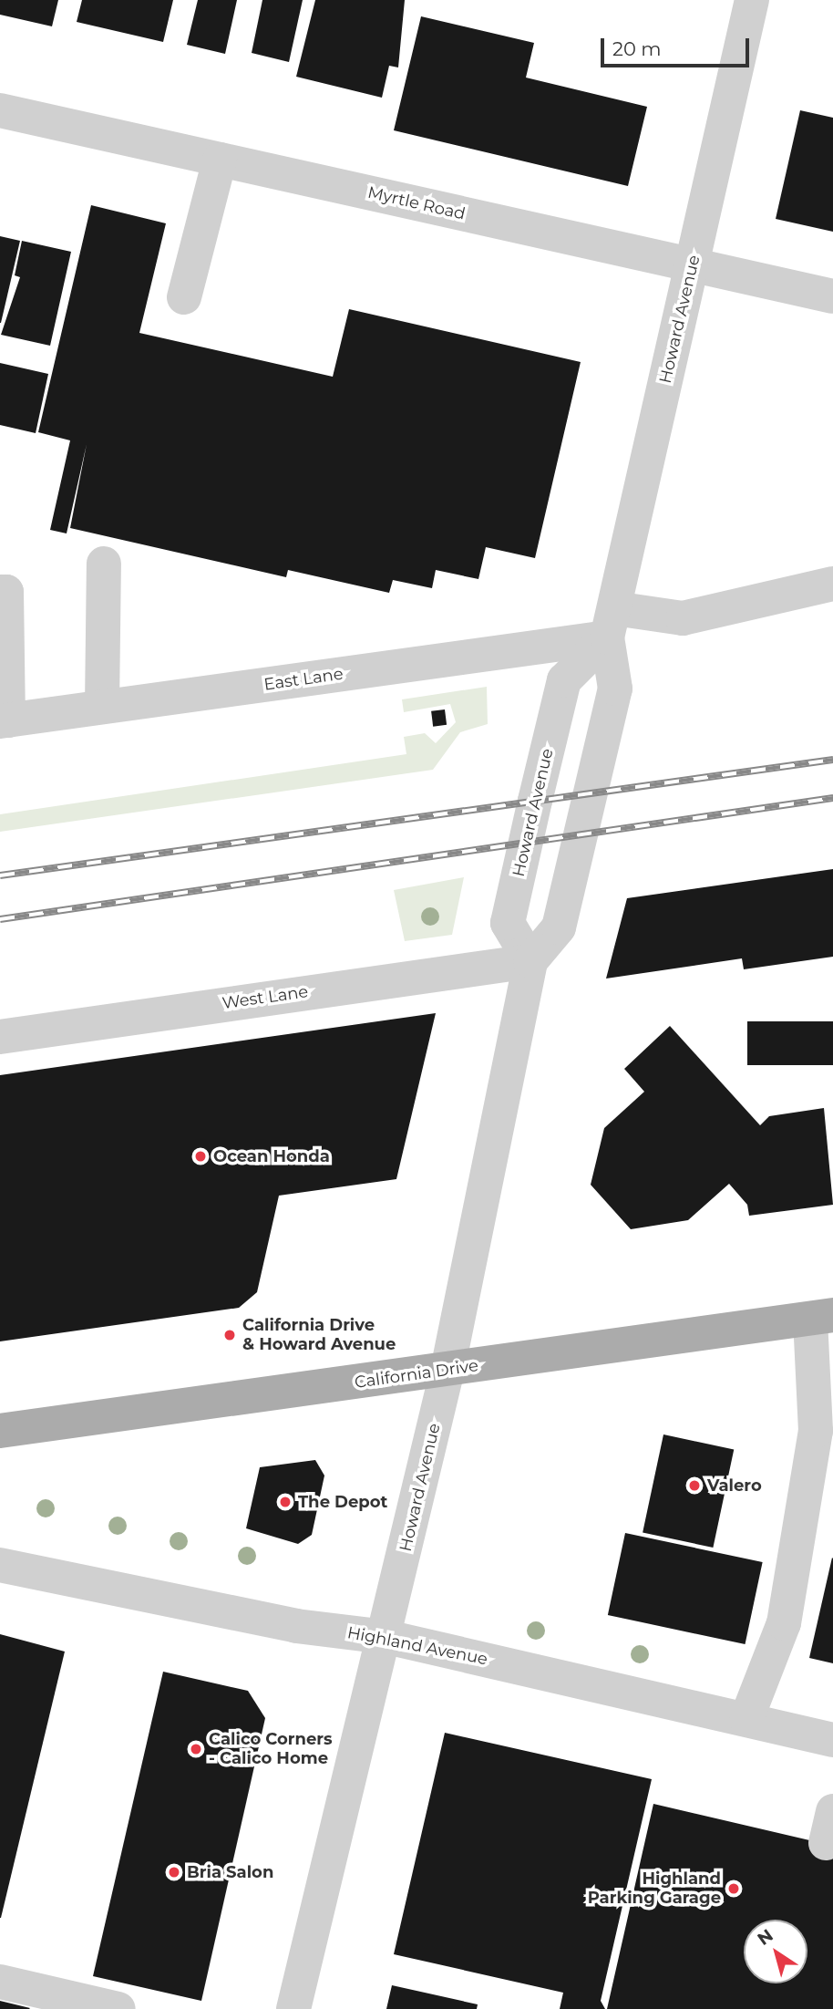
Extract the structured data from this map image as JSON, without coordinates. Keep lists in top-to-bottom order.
{
  "streets": {
    "main road": ["California Drive"],
    "street": [
      "Myrtle Road",
      "Howard Avenue",
      "East Lane",
      "West Lane",
      "Highland Avenue"
    ]
  },
  "crossings": [
    ["Myrtle Road", "Howard Avenue"],
    ["Howard Avenue", "East Lane"],
    ["Howard Avenue", "West Lane"],
    ["Howard Avenue", "California Drive"],
    ["Howard Avenue", "Highland Avenue"]
  ],
  "places": [
    "Ocean Honda",
    "California Drive & Howard Avenue",
    "Valero",
    "The Depot",
    "Calico Corners - Calico Home",
    "Bria Salon",
    "Highland Parking Garage"
  ],
  "scale_bar": "20 m",
  "north": "top left"
}
